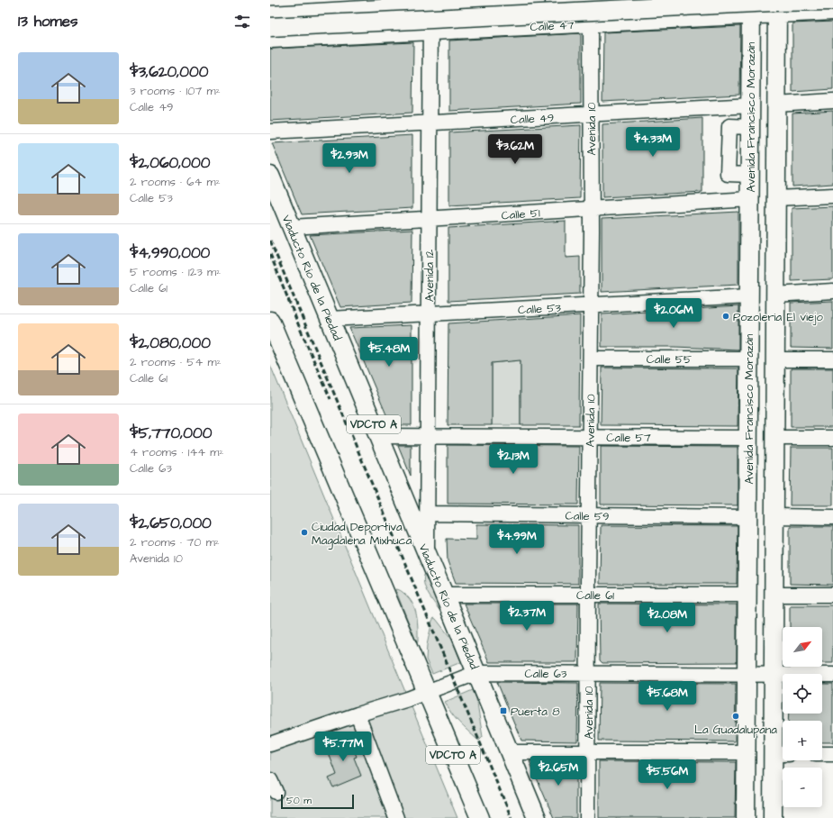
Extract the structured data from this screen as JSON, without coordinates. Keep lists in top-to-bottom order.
{
  "streets": {
    "main road": [
      "Calle 47",
      "Avenida Francisco Morazán",
      "Viaducto Río de la Piedad",
      "VDCTO A"
    ],
    "street": [
      "Calle 49",
      "Avenida 10",
      "Calle 51",
      "Avenida 12",
      "Calle 53",
      "Calle 55",
      "Calle 57",
      "Calle 59",
      "Calle 61",
      "Calle 63"
    ]
  },
  "crossings": [
    ["Calle 47", "Avenida Francisco Morazán"],
    ["Calle 47", "Avenida 10"],
    ["Calle 47", "Avenida 12"],
    ["Avenida Francisco Morazán", "Calle 49"],
    ["Avenida Francisco Morazán", "Calle 51"],
    ["Avenida Francisco Morazán", "Calle 53"],
    ["Avenida Francisco Morazán", "Calle 55"],
    ["Avenida Francisco Morazán", "Calle 57"],
    ["Avenida Francisco Morazán", "Calle 59"],
    ["Avenida Francisco Morazán", "Calle 61"],
    ["Avenida Francisco Morazán", "Calle 63"],
    ["Calle 49", "Avenida 10"],
    ["Calle 49", "Avenida 12"],
    ["Avenida 10", "Calle 51"],
    ["Avenida 10", "Calle 53"],
    ["Avenida 10", "Calle 55"],
    ["Avenida 10", "Calle 57"],
    ["Avenida 10", "Calle 59"],
    ["Avenida 10", "Calle 61"],
    ["Avenida 10", "Calle 63"],
    ["Calle 51", "Avenida 12"],
    ["Calle 51", "Viaducto Río de la Piedad"],
    ["Avenida 12", "Viaducto Río de la Piedad"],
    ["Avenida 12", "Calle 53"],
    ["Avenida 12", "Calle 57"],
    ["Avenida 12", "Calle 59"],
    ["Viaducto Río de la Piedad", "Calle 53"],
    ["Viaducto Río de la Piedad", "Calle 57"],
    ["Viaducto Río de la Piedad", "Calle 61"],
    ["Viaducto Río de la Piedad", "Calle 63"],
    ["VDCTO A", "Calle 63"]
  ],
  "places": {
    "other": ["Pozoleria El viejo", "Ciudad Deportiva Magdalena Mixhuca", "La Guadalupana"],
    "transit": ["Puerta 8"]
  },
  "scale_bar": "50 m",
  "north": "top right",
  "page": {
    "heading": "13 homes",
    "list": [
      {
        "name": "$3,620,000",
        "note": "3 rooms · 107 m² · Calle 49"
      },
      {
        "name": "$2,060,000",
        "note": "2 rooms · 64 m² · Calle 53"
      },
      {
        "name": "$4,990,000",
        "note": "5 rooms · 123 m² · Calle 61"
      },
      {
        "name": "$2,080,000",
        "note": "2 rooms · 54 m² · Calle 61"
      },
      {
        "name": "$5,770,000",
        "note": "4 rooms · 144 m² · Calle 63"
      },
      {
        "name": "$2,650,000",
        "note": "2 rooms · 70 m² · Avenida 10"
      }
    ],
    "price": [
      "$4.33M",
      "$3.62M",
      "$2.93M",
      "$2.06M",
      "$5.48M",
      "$2.13M",
      "$4.99M",
      "$2.37M",
      "$2.08M",
      "$5.68M",
      "$5.77M",
      "$2.65M",
      "$5.56M"
    ],
    "map_buttons": ["+", "−"],
    "scale": "50 m"
  }
}
